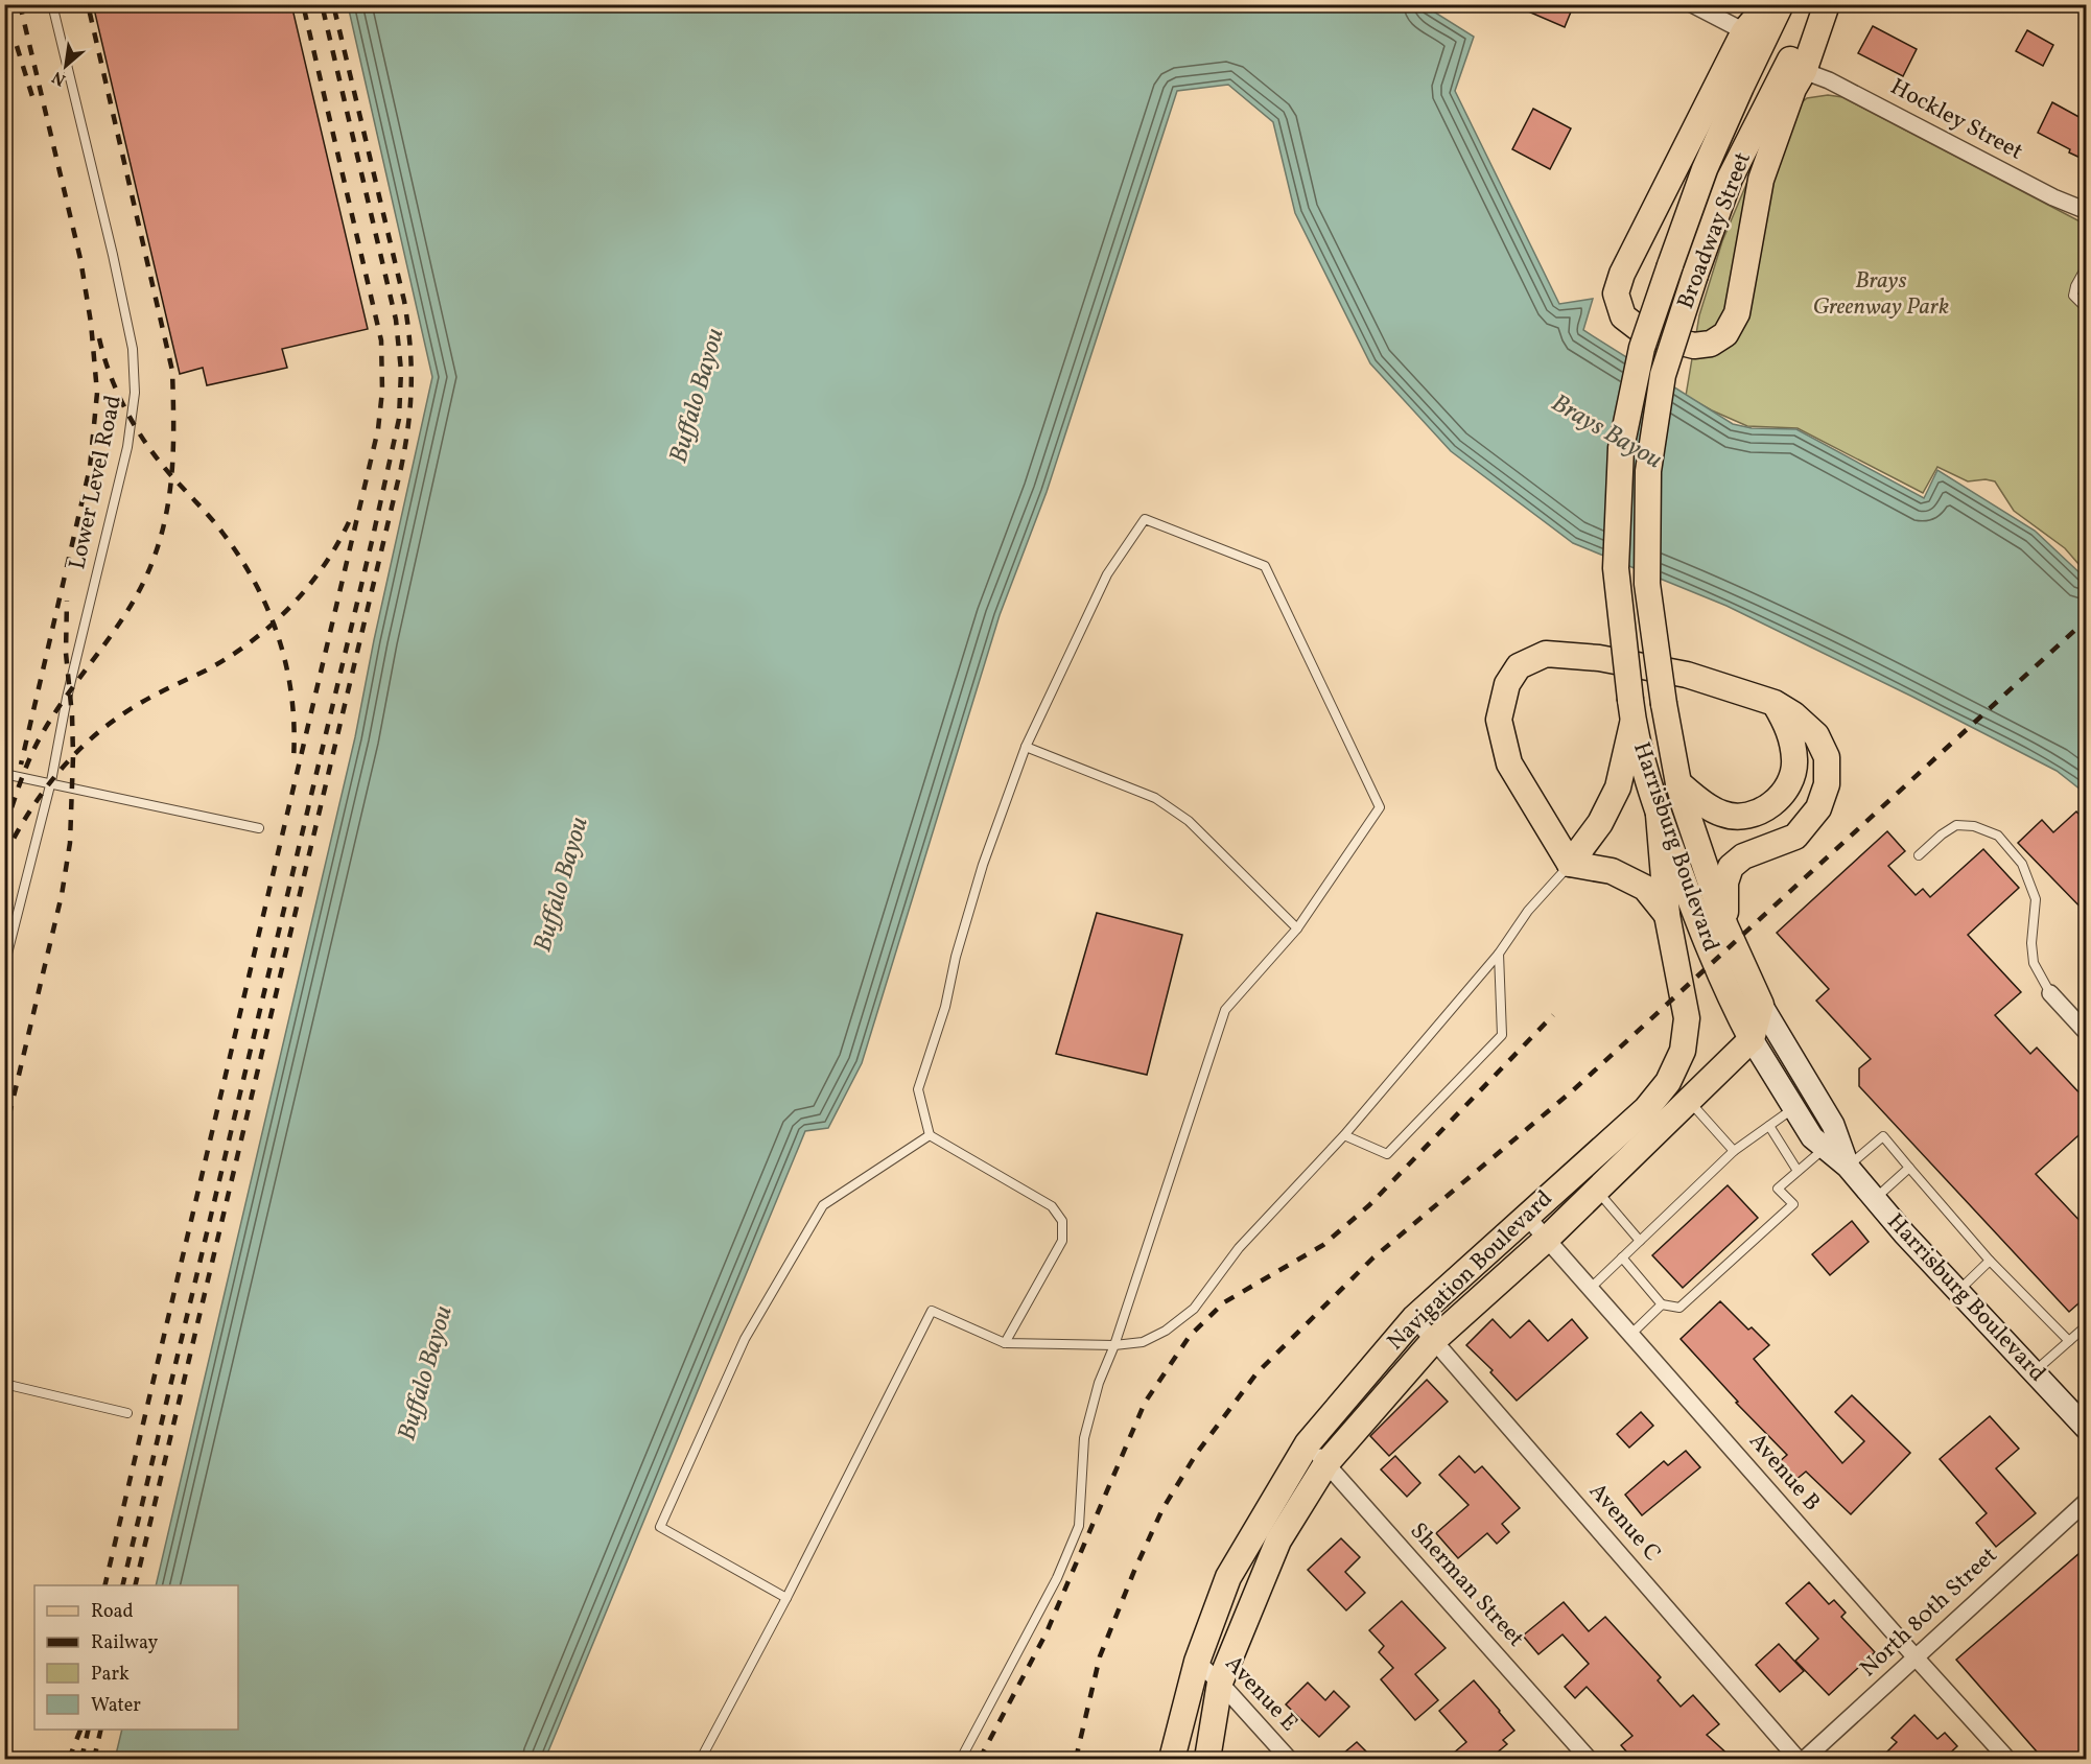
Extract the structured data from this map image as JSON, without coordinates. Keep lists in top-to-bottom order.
{
  "streets": {
    "main road": ["Broadway Street", "Harrisburg Boulevard", "Navigation Boulevard"],
    "street": [
      "Hockley Street",
      "Avenue B",
      "Avenue C",
      "Sherman Street",
      "North 80th Street",
      "Avenue E"
    ],
    "lane": ["Lower Level Road"]
  },
  "crossings": [
    ["Broadway Street", "Harrisburg Boulevard"],
    ["Harrisburg Boulevard", "Navigation Boulevard"],
    ["Navigation Boulevard", "Avenue B"],
    ["Navigation Boulevard", "Avenue C"],
    ["Navigation Boulevard", "Sherman Street"],
    ["Navigation Boulevard", "Avenue E"],
    ["Avenue B", "North 80th Street"]
  ],
  "water": ["Buffalo Bayou", "Brays Bayou"],
  "parks": ["Brays Greenway Park"],
  "legend": [
    "Road",
    "Railway",
    "Park",
    "Water"
  ],
  "north": "bottom left"
}
